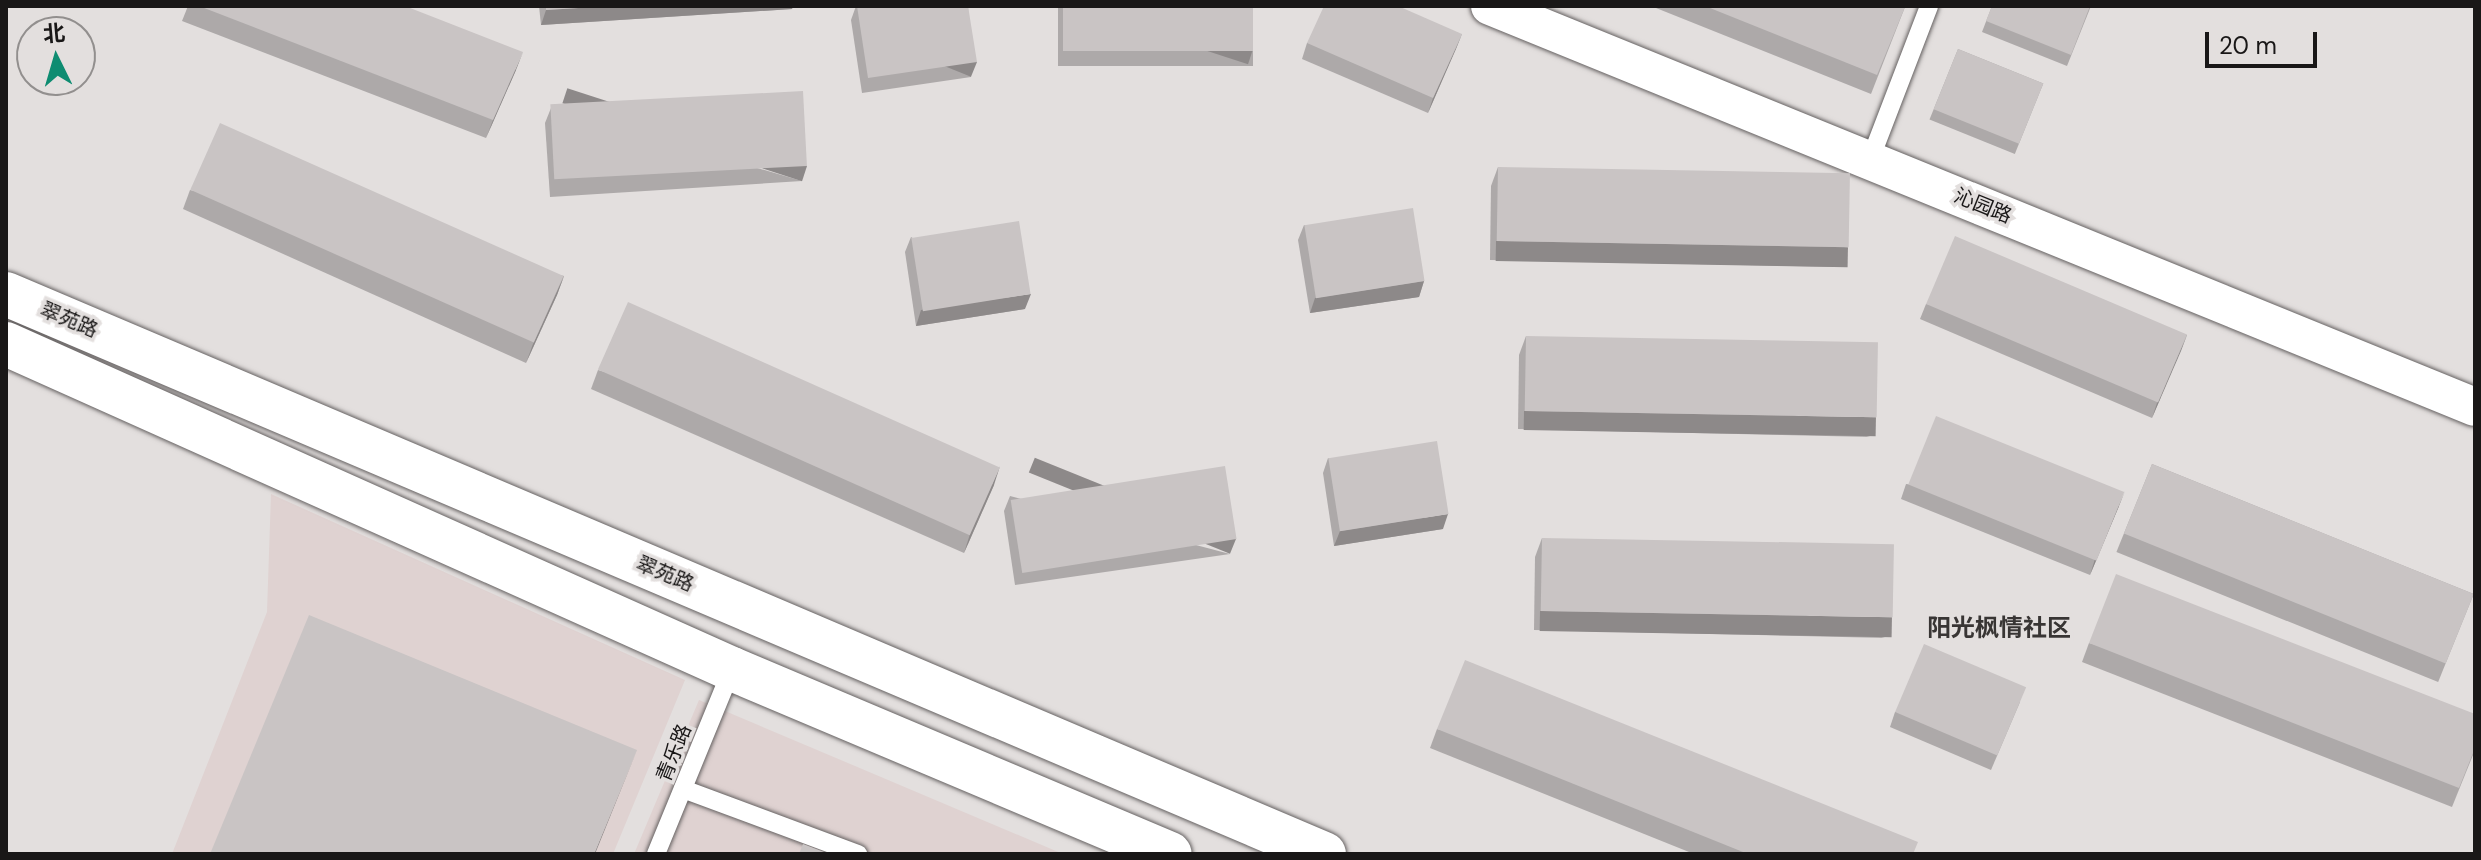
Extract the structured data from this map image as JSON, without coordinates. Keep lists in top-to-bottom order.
{
  "streets": {
    "main road": ["翠苑路"],
    "street": ["沁园路"],
    "lane": ["青乐路"]
  },
  "districts": ["阳光枫情社区"],
  "scale_bar": "20 m",
  "north": "top"
}
